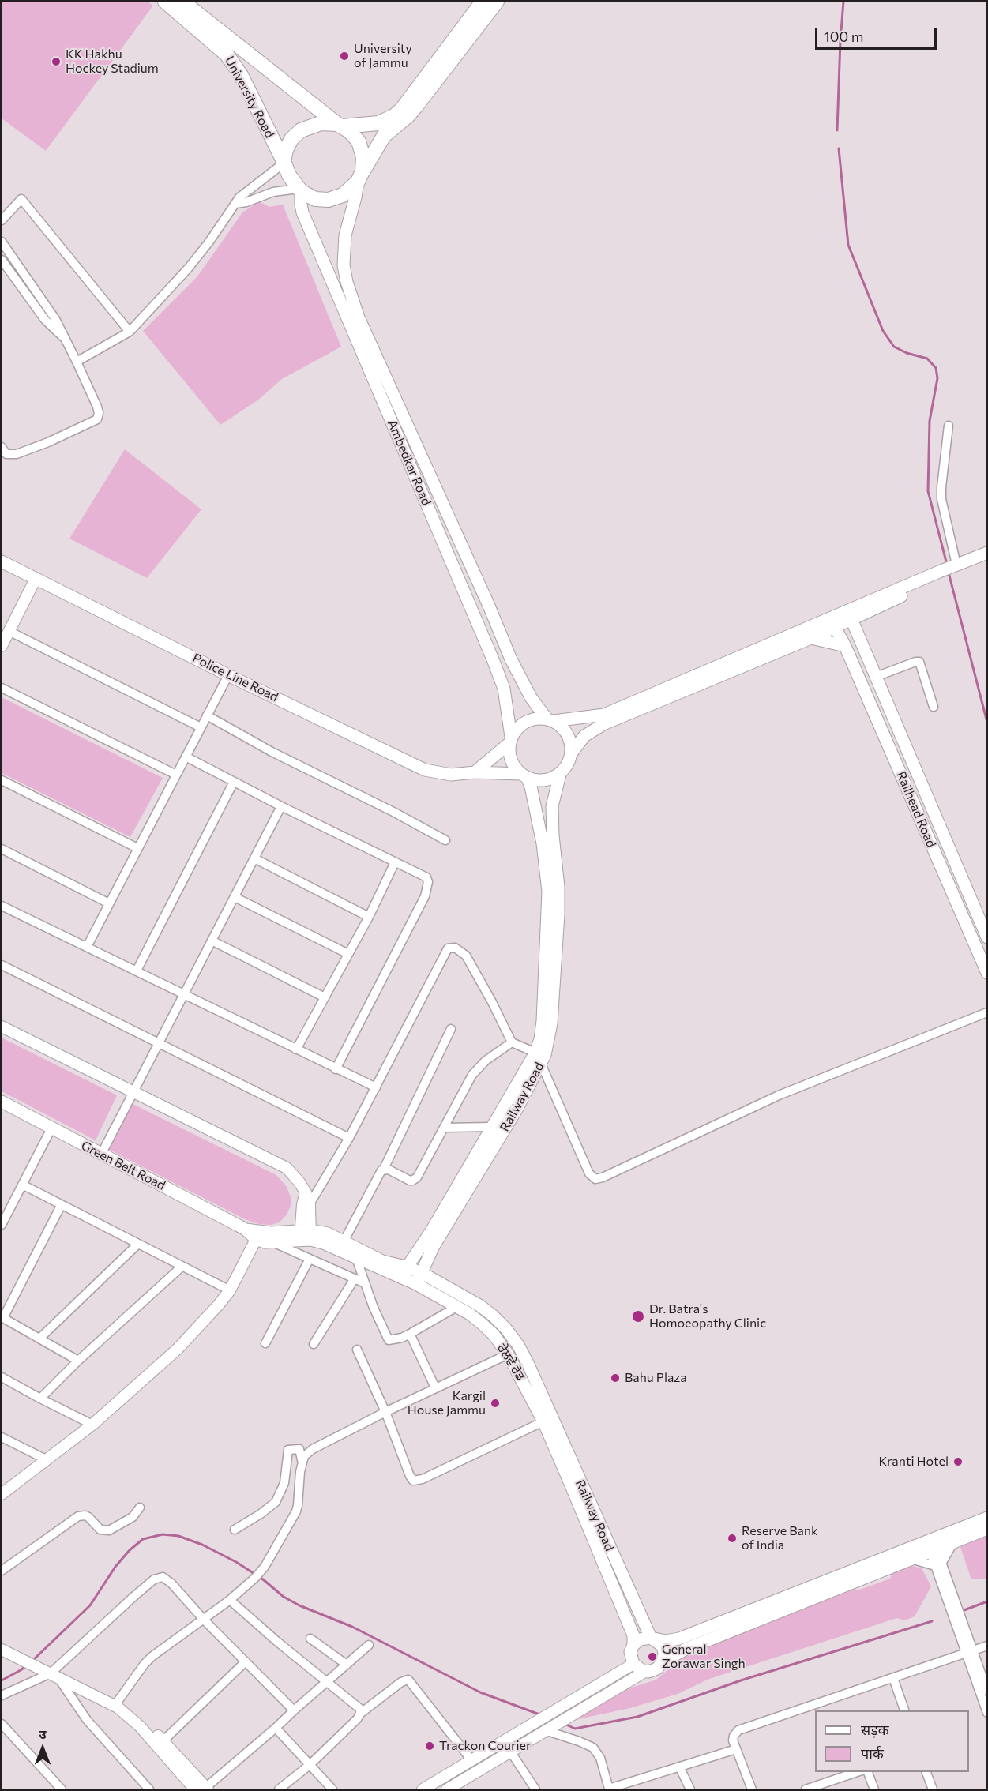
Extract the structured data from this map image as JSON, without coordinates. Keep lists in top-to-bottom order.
{
  "streets": {
    "main road": [
      "University Road",
      "Ambedkar Road",
      "Police Line Road",
      "Railhead Road",
      "Railway Road",
      "Green Belt Road",
      "ਰੇਲਵੇ ਰੋਡ"
    ]
  },
  "crossings": [
    ["University Road", "Ambedkar Road"],
    ["Ambedkar Road", "Police Line Road"],
    ["Ambedkar Road", "Railway Road"],
    ["Police Line Road", "Railway Road"],
    ["Railway Road", "Green Belt Road"],
    ["Railway Road", "ਰੇਲਵੇ ਰੋਡ"]
  ],
  "places": [
    "University of Jammu",
    "KK Hakhu Hockey Stadium",
    "Dr. Batra's Homoeopathy Clinic",
    "Bahu Plaza",
    "Kargil House Jammu",
    "Kranti Hotel",
    "Reserve Bank of India",
    "General Zorawar Singh",
    "Trackon Courier"
  ],
  "legend": ["सड़क", "पार्क"],
  "scale_bar": "100 m",
  "north": "top"
}
